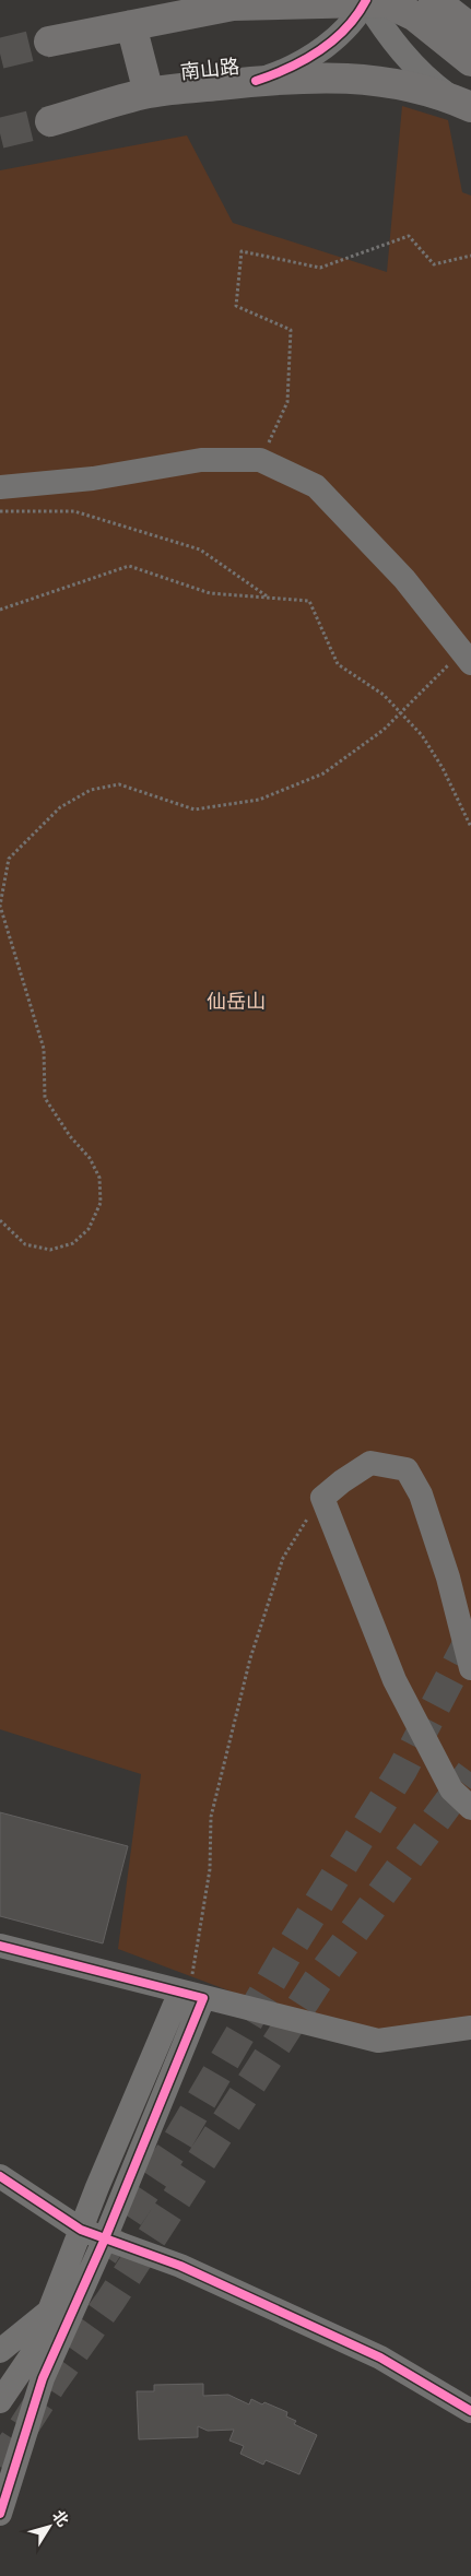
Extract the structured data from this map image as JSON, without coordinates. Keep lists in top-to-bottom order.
{
  "streets": {
    "main road": ["南山路"]
  },
  "parks": ["仙岳山"],
  "north": "top right"
}
